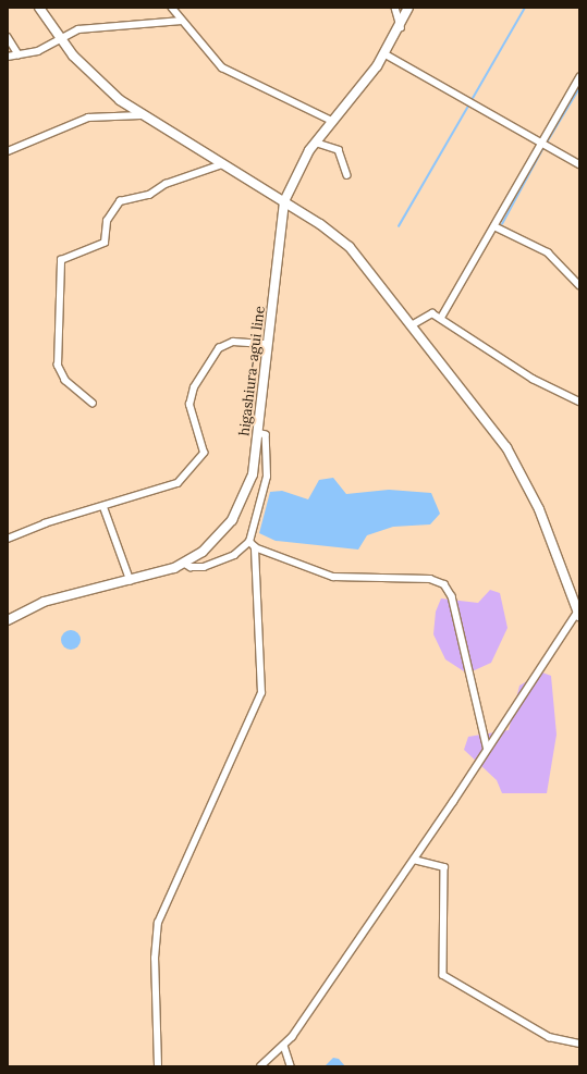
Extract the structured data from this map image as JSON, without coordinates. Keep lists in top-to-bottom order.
{
  "streets": {
    "street": ["higashiura-agui line"]
  }
}
